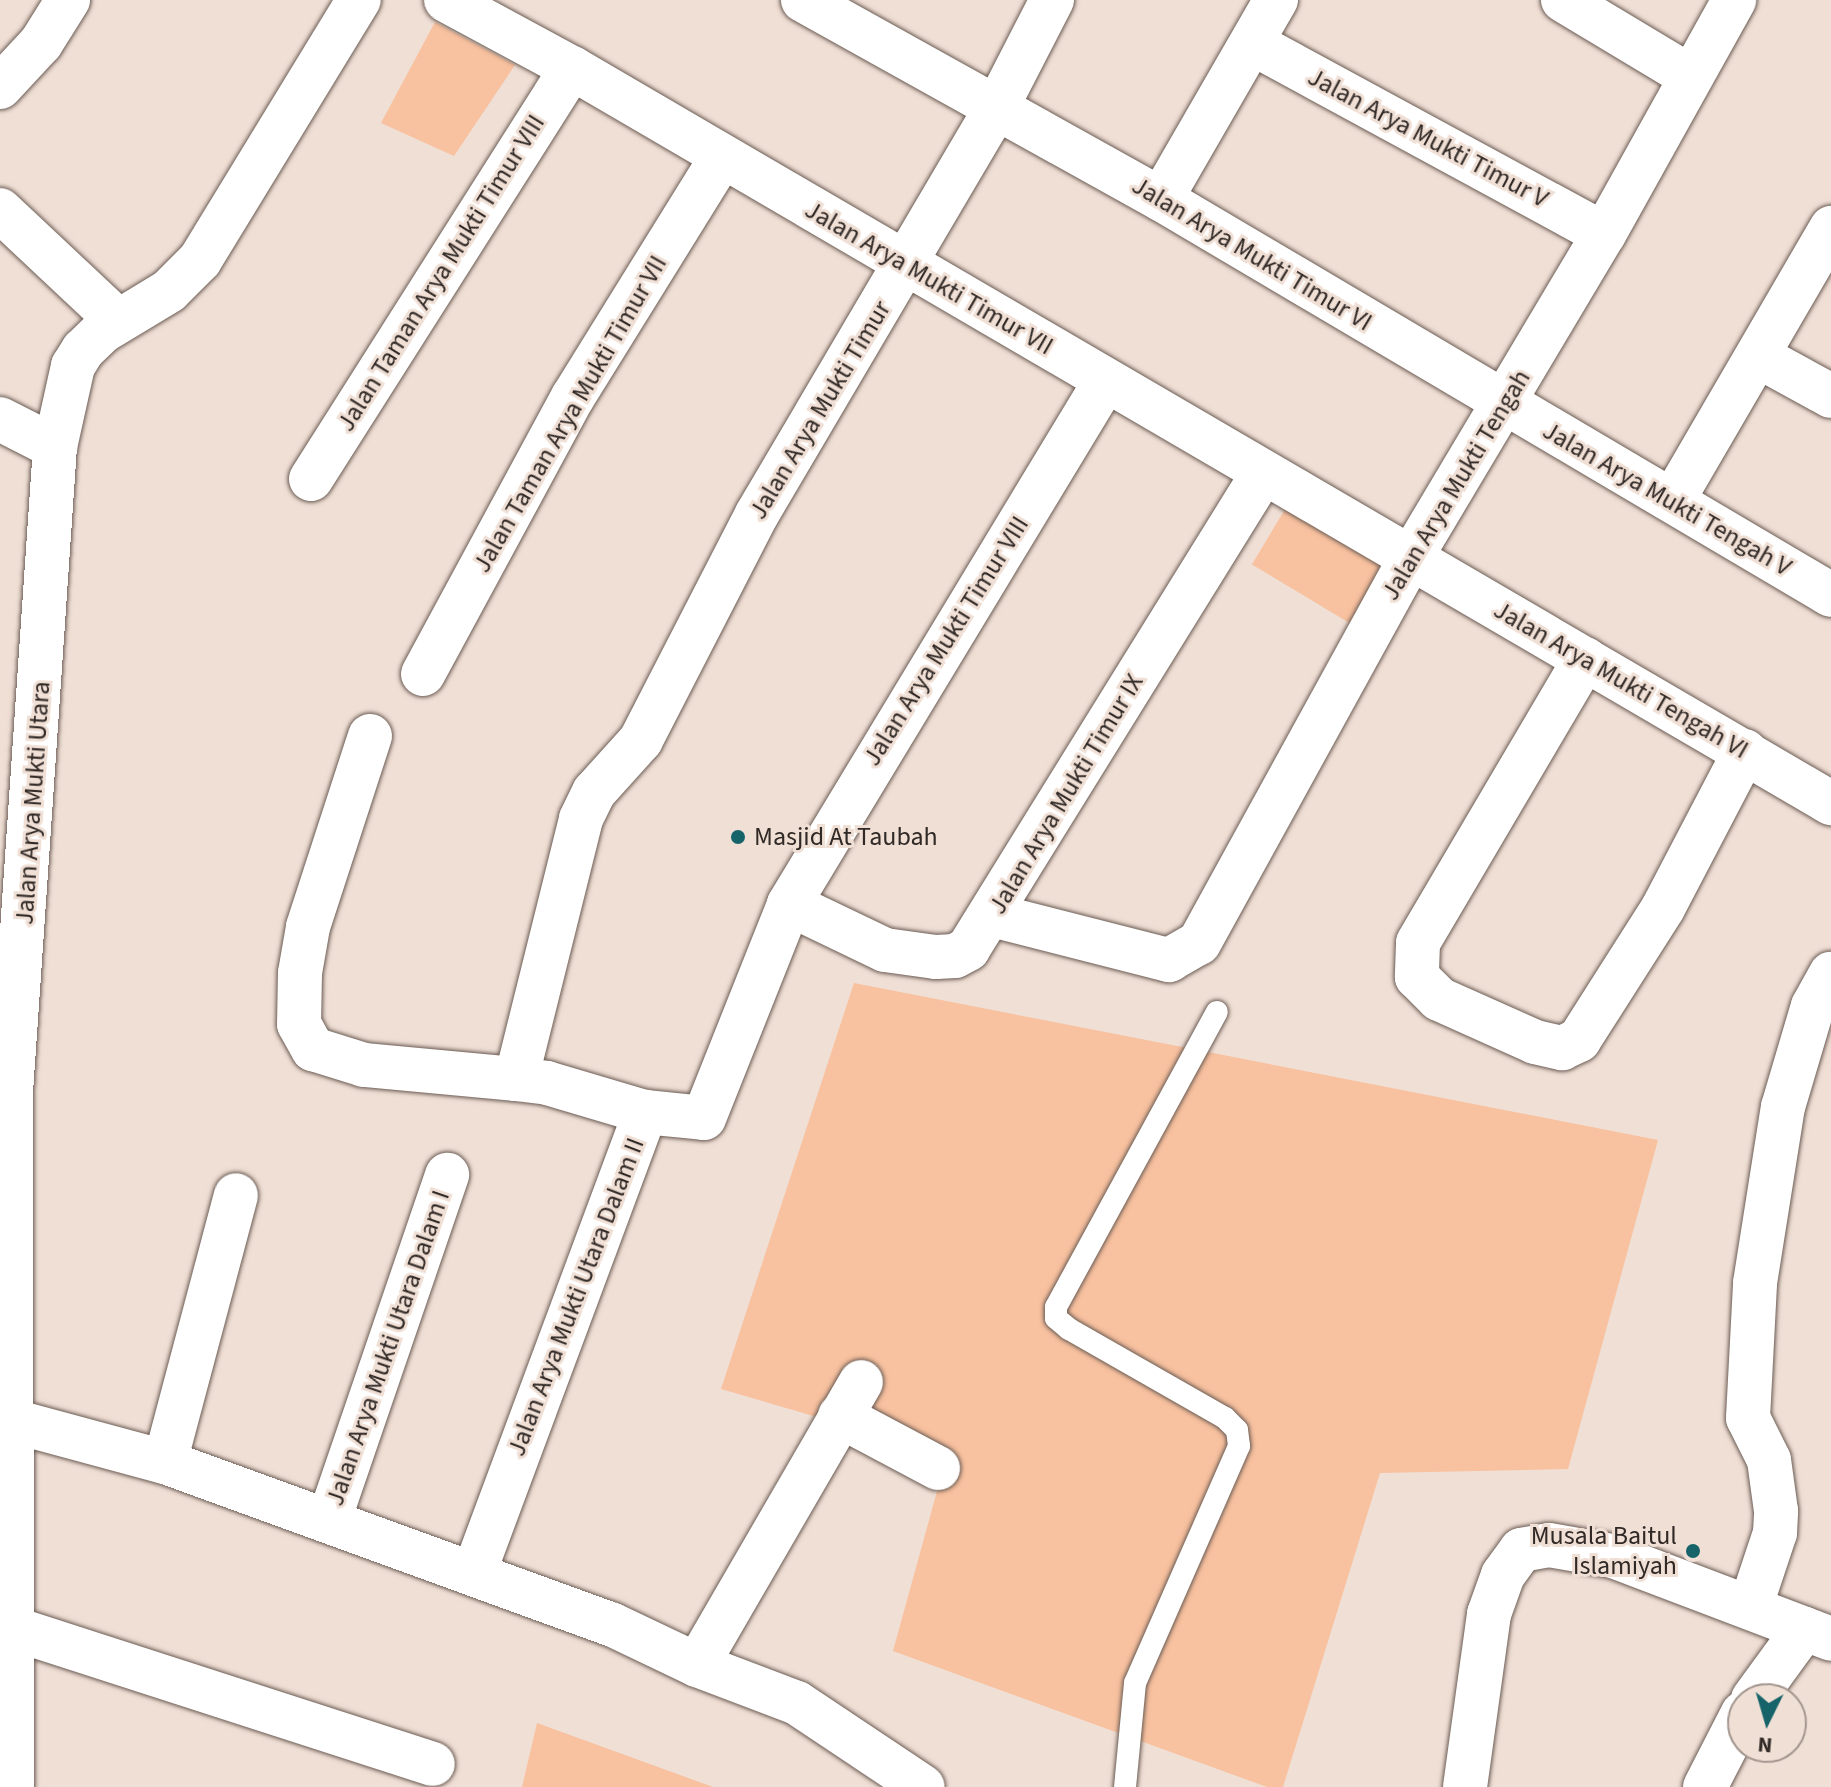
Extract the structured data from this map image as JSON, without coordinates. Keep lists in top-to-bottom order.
{
  "streets": {
    "street": [
      "Jalan Arya Mukti Timur V",
      "Jalan Arya Mukti Timur VI",
      "Jalan Taman Arya Mukti Timur VIII",
      "Jalan Arya Mukti Timur VII",
      "Jalan Arya Mukti Timur",
      "Jalan Taman Arya Mukti Timur VII",
      "Jalan Arya Mukti Tengah",
      "Jalan Arya Mukti Tengah V",
      "Jalan Arya Mukti Timur VIII",
      "Jalan Arya Mukti Tengah VI",
      "Jalan Arya Mukti Timur IX",
      "Jalan Arya Mukti Utara",
      "Jalan Arya Mukti Utara Dalam II",
      "Jalan Arya Mukti Utara Dalam I"
    ]
  },
  "crossings": [
    ["Jalan Arya Mukti Timur V", "Jalan Arya Mukti Tengah"],
    ["Jalan Arya Mukti Timur VI", "Jalan Arya Mukti Timur"],
    ["Jalan Arya Mukti Timur VI", "Jalan Arya Mukti Tengah"],
    ["Jalan Arya Mukti Timur VI", "Jalan Arya Mukti Tengah V"],
    ["Jalan Taman Arya Mukti Timur VIII", "Jalan Arya Mukti Timur VII"],
    ["Jalan Arya Mukti Timur VII", "Jalan Arya Mukti Timur"],
    ["Jalan Arya Mukti Timur VII", "Jalan Taman Arya Mukti Timur VII"],
    ["Jalan Arya Mukti Timur VII", "Jalan Arya Mukti Tengah"],
    ["Jalan Arya Mukti Timur VII", "Jalan Arya Mukti Timur VIII"],
    ["Jalan Arya Mukti Timur VII", "Jalan Arya Mukti Tengah VI"],
    ["Jalan Arya Mukti Timur VII", "Jalan Arya Mukti Timur IX"],
    ["Jalan Arya Mukti Tengah", "Jalan Arya Mukti Tengah V"],
    ["Jalan Arya Mukti Tengah", "Jalan Arya Mukti Tengah VI"],
    ["Jalan Arya Mukti Tengah", "Jalan Arya Mukti Timur IX"],
    ["Jalan Arya Mukti Timur VIII", "Jalan Arya Mukti Timur IX"],
    ["Jalan Arya Mukti Timur VIII", "Jalan Arya Mukti Utara Dalam II"],
    ["Jalan Arya Mukti Timur IX", "Jalan Arya Mukti Utara Dalam II"]
  ],
  "places": ["Masjid At Taubah", "Musala Baitul Islamiyah"],
  "north": "bottom"
}
